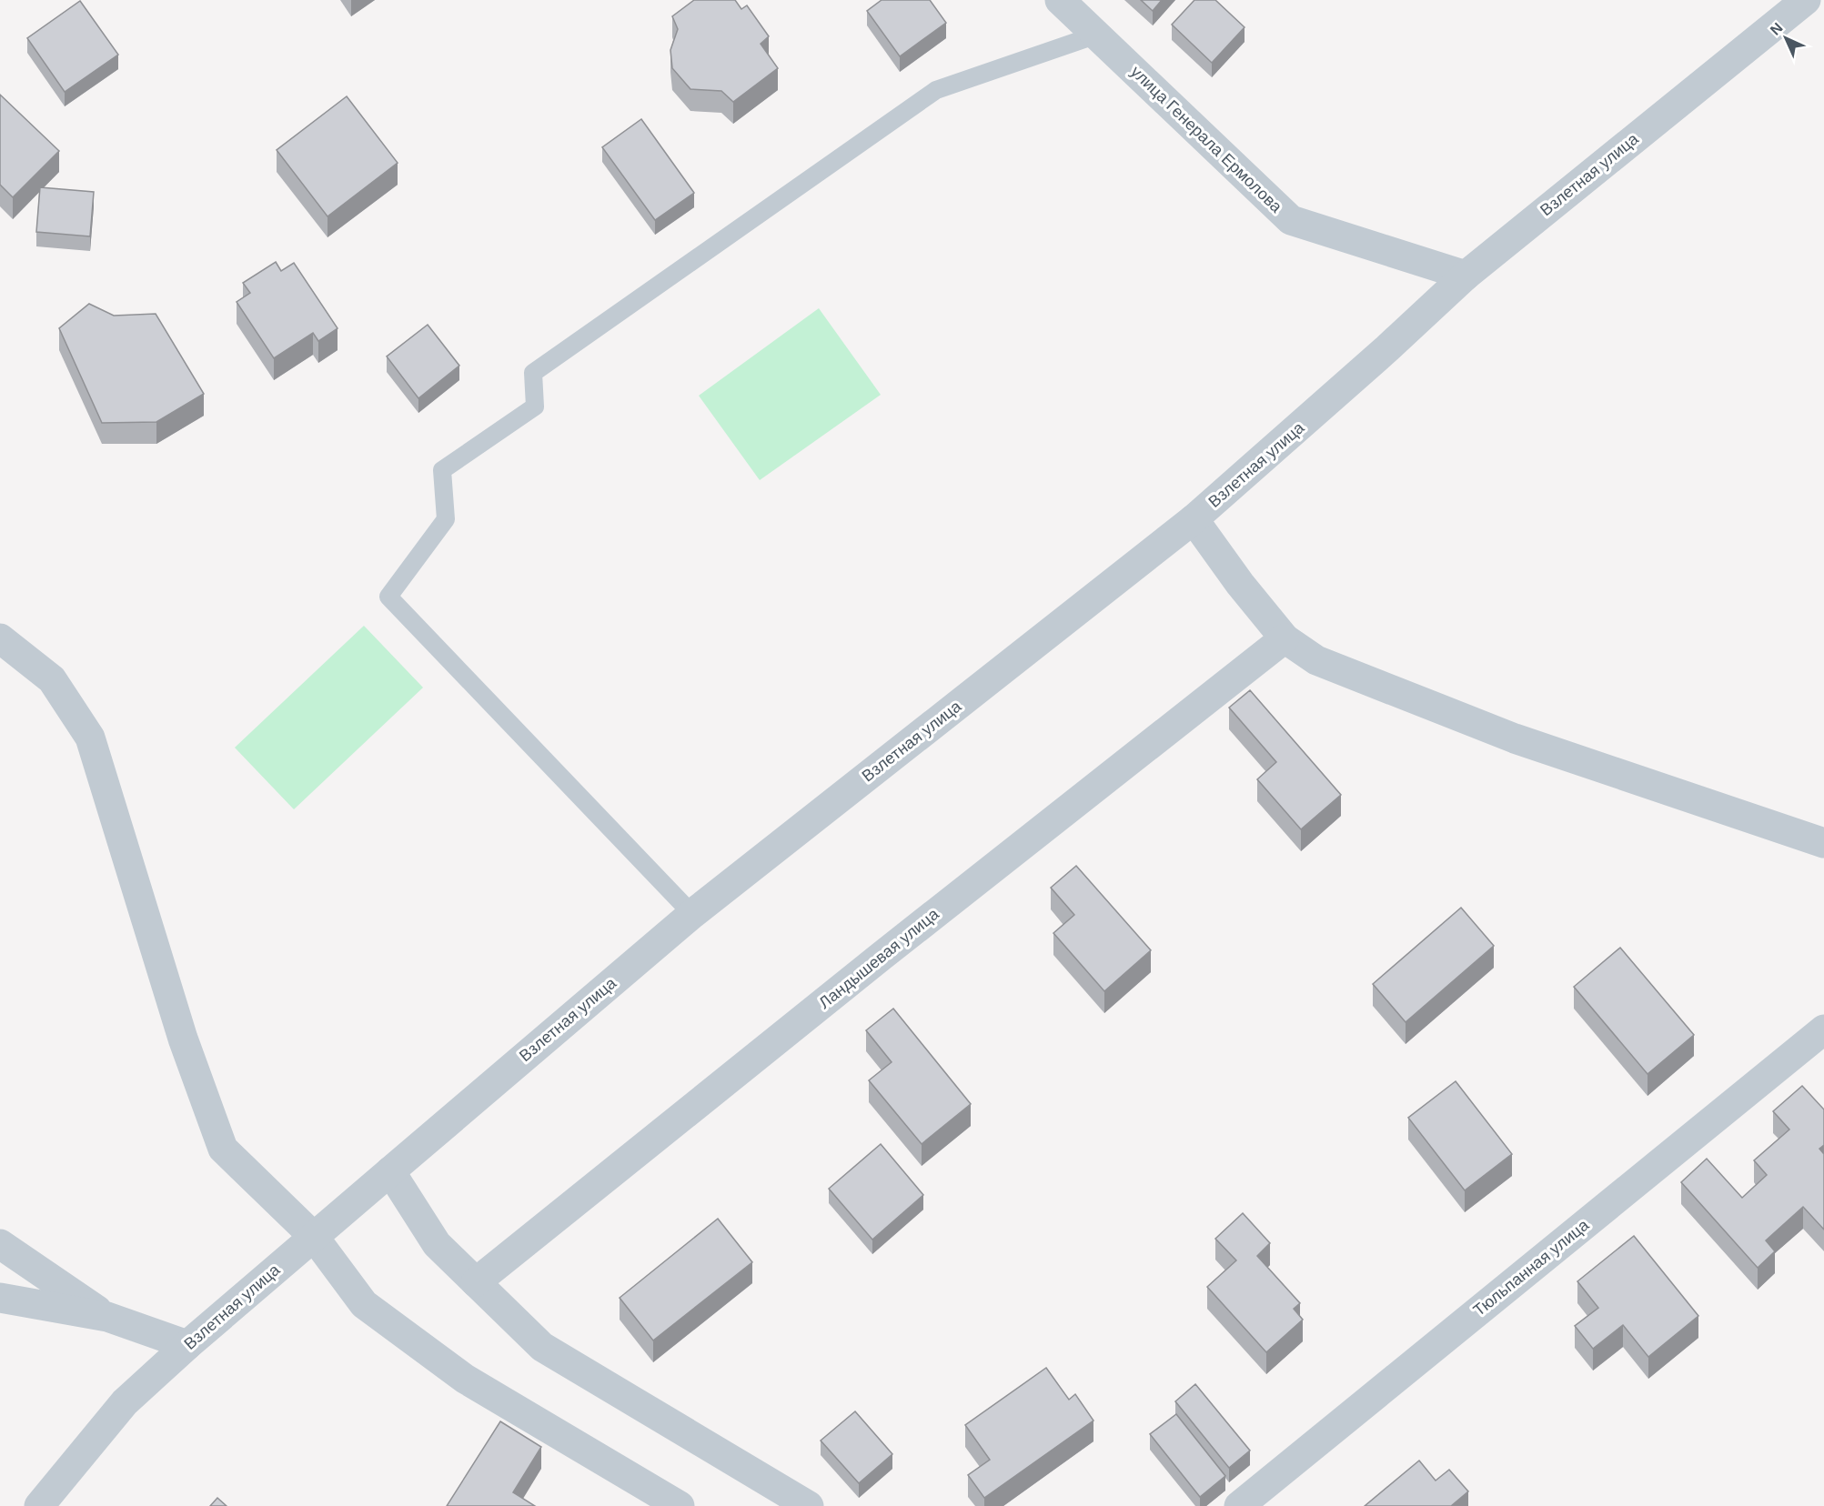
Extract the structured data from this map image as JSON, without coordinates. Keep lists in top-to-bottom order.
{
  "streets": {
    "street": [
      "улица Генерала Ермолова",
      "Взлетная улица",
      "Ландышевая улица",
      "Тюльпанная улица"
    ]
  },
  "crossings": [
    ["улица Генерала Ермолова", "Взлетная улица"]
  ],
  "north": "top left"
}
